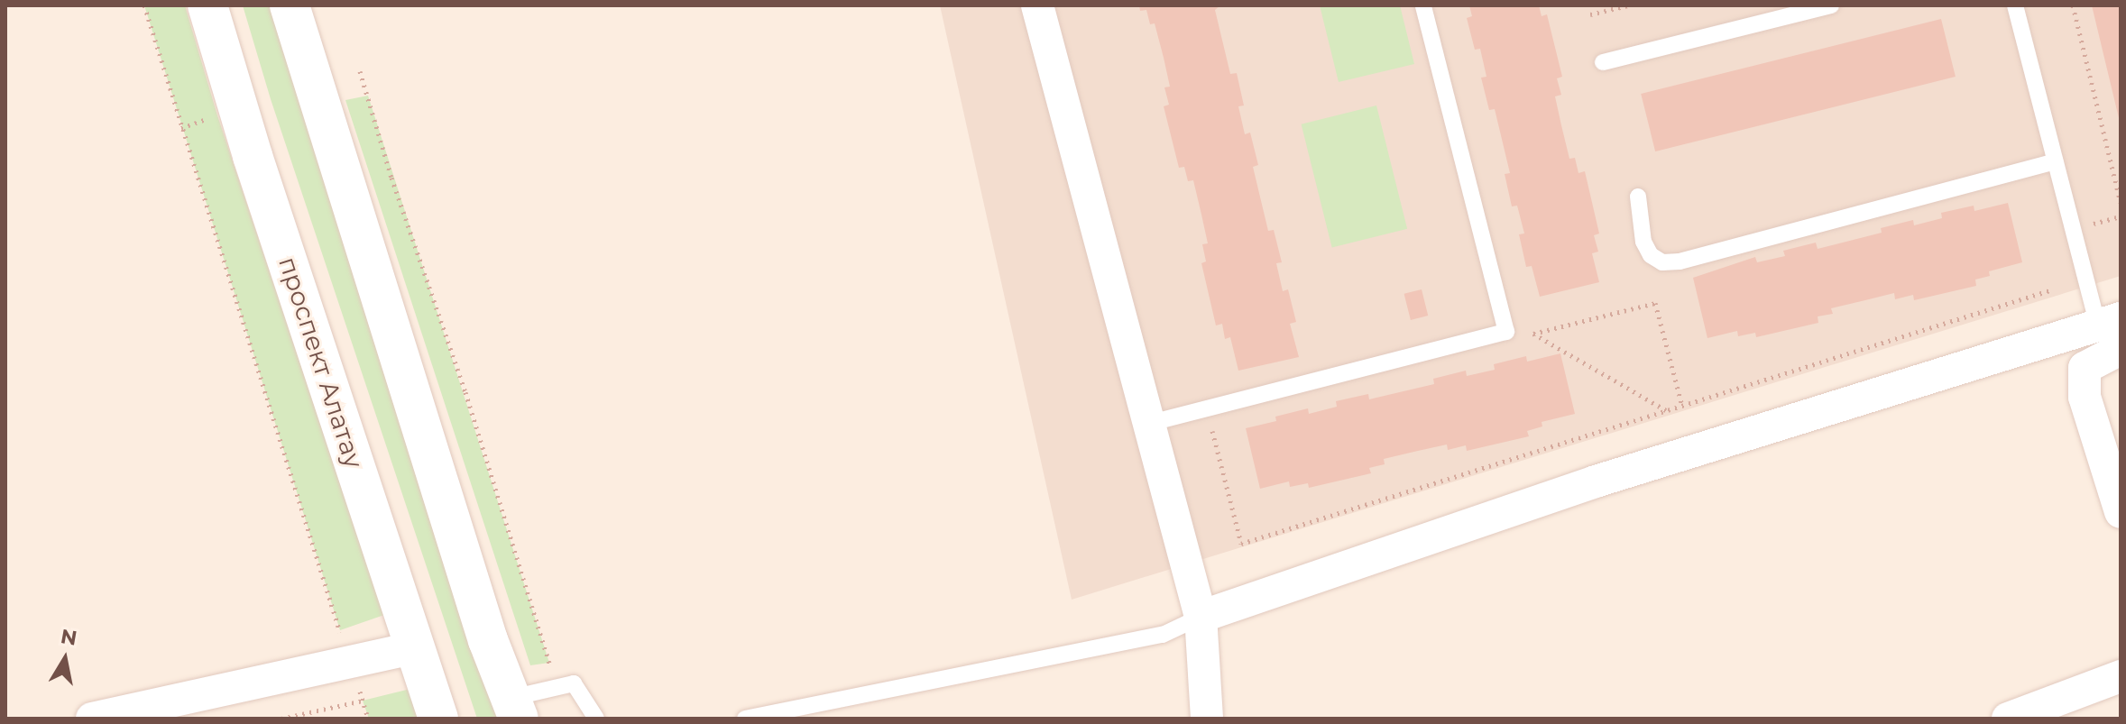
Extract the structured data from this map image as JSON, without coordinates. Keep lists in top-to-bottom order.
{
  "streets": {
    "main road": ["проспект Алатау"]
  },
  "north": "top"
}
